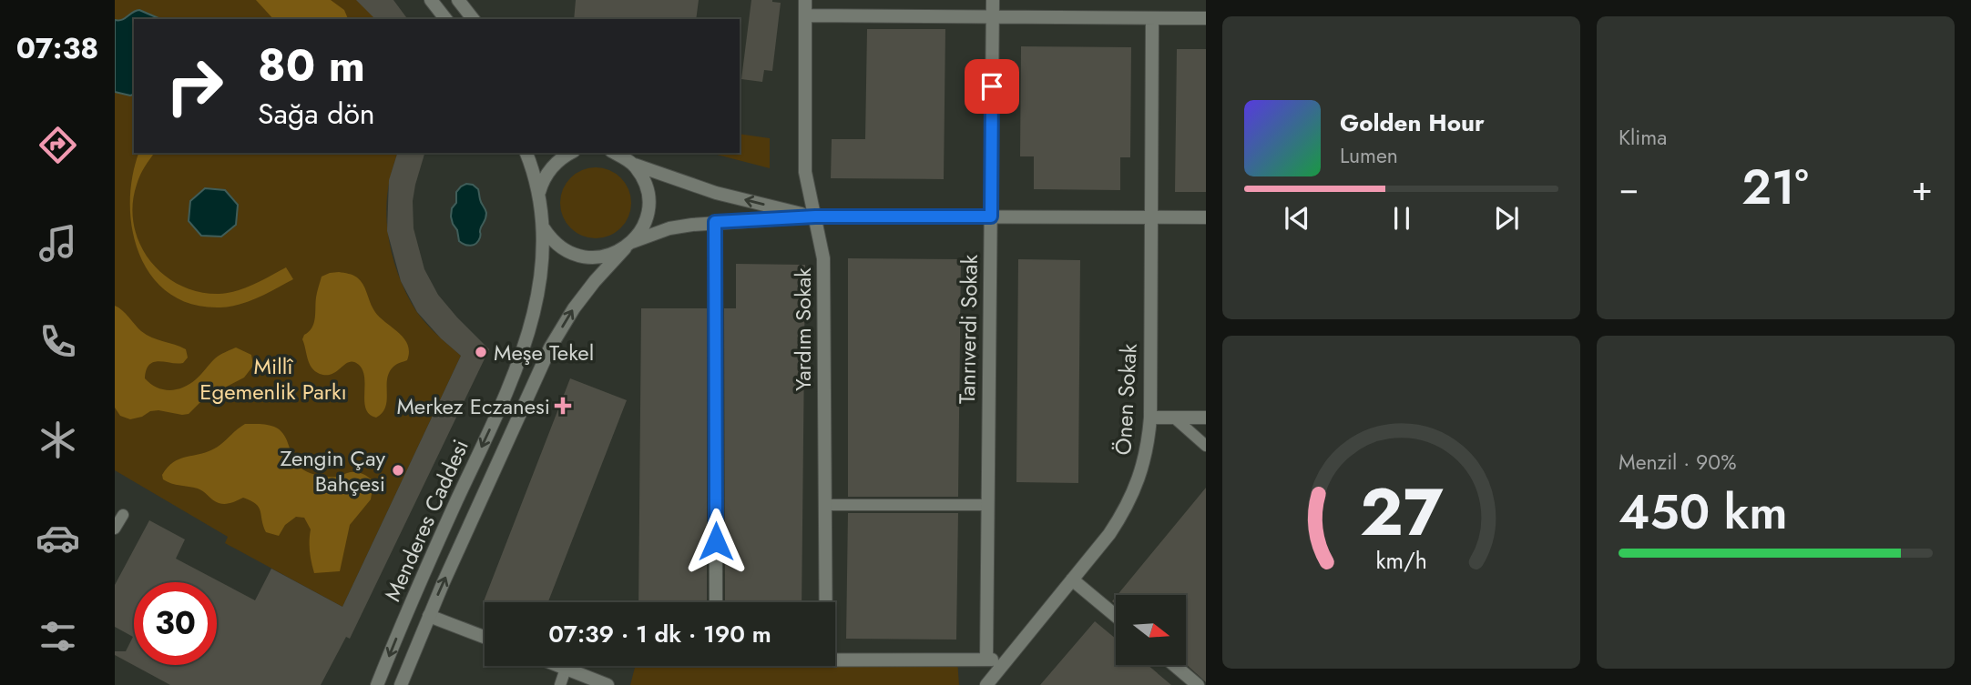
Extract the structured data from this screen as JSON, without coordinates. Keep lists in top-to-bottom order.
{
  "streets": {
    "street": [
      "Yardım Sokak",
      "Tanrıverdi Sokak",
      "Önen Sokak",
      "Menderes Caddesi"
    ]
  },
  "parks": ["Millî Egemenlik Parkı"],
  "places": {
    "other": ["Meşe Tekel", "Zengin Çay Bahçesi"],
    "health": ["Merkez Eczanesi"]
  },
  "north": "right",
  "page": {
    "tabs": "07:38",
    "tile": [
      "Klima",
      ["Menzil · 90%", "450 km"]
    ],
    "turn": ["80 m", "Sağa dön"],
    "song": ["Golden Hour", "Lumen"],
    "heat": ["−", "21°", "+"],
    "limit": "30",
    "trip": "07:39 · 1 dk · 190 m",
    "gauge": ["27", "km/h"]
  }
}
